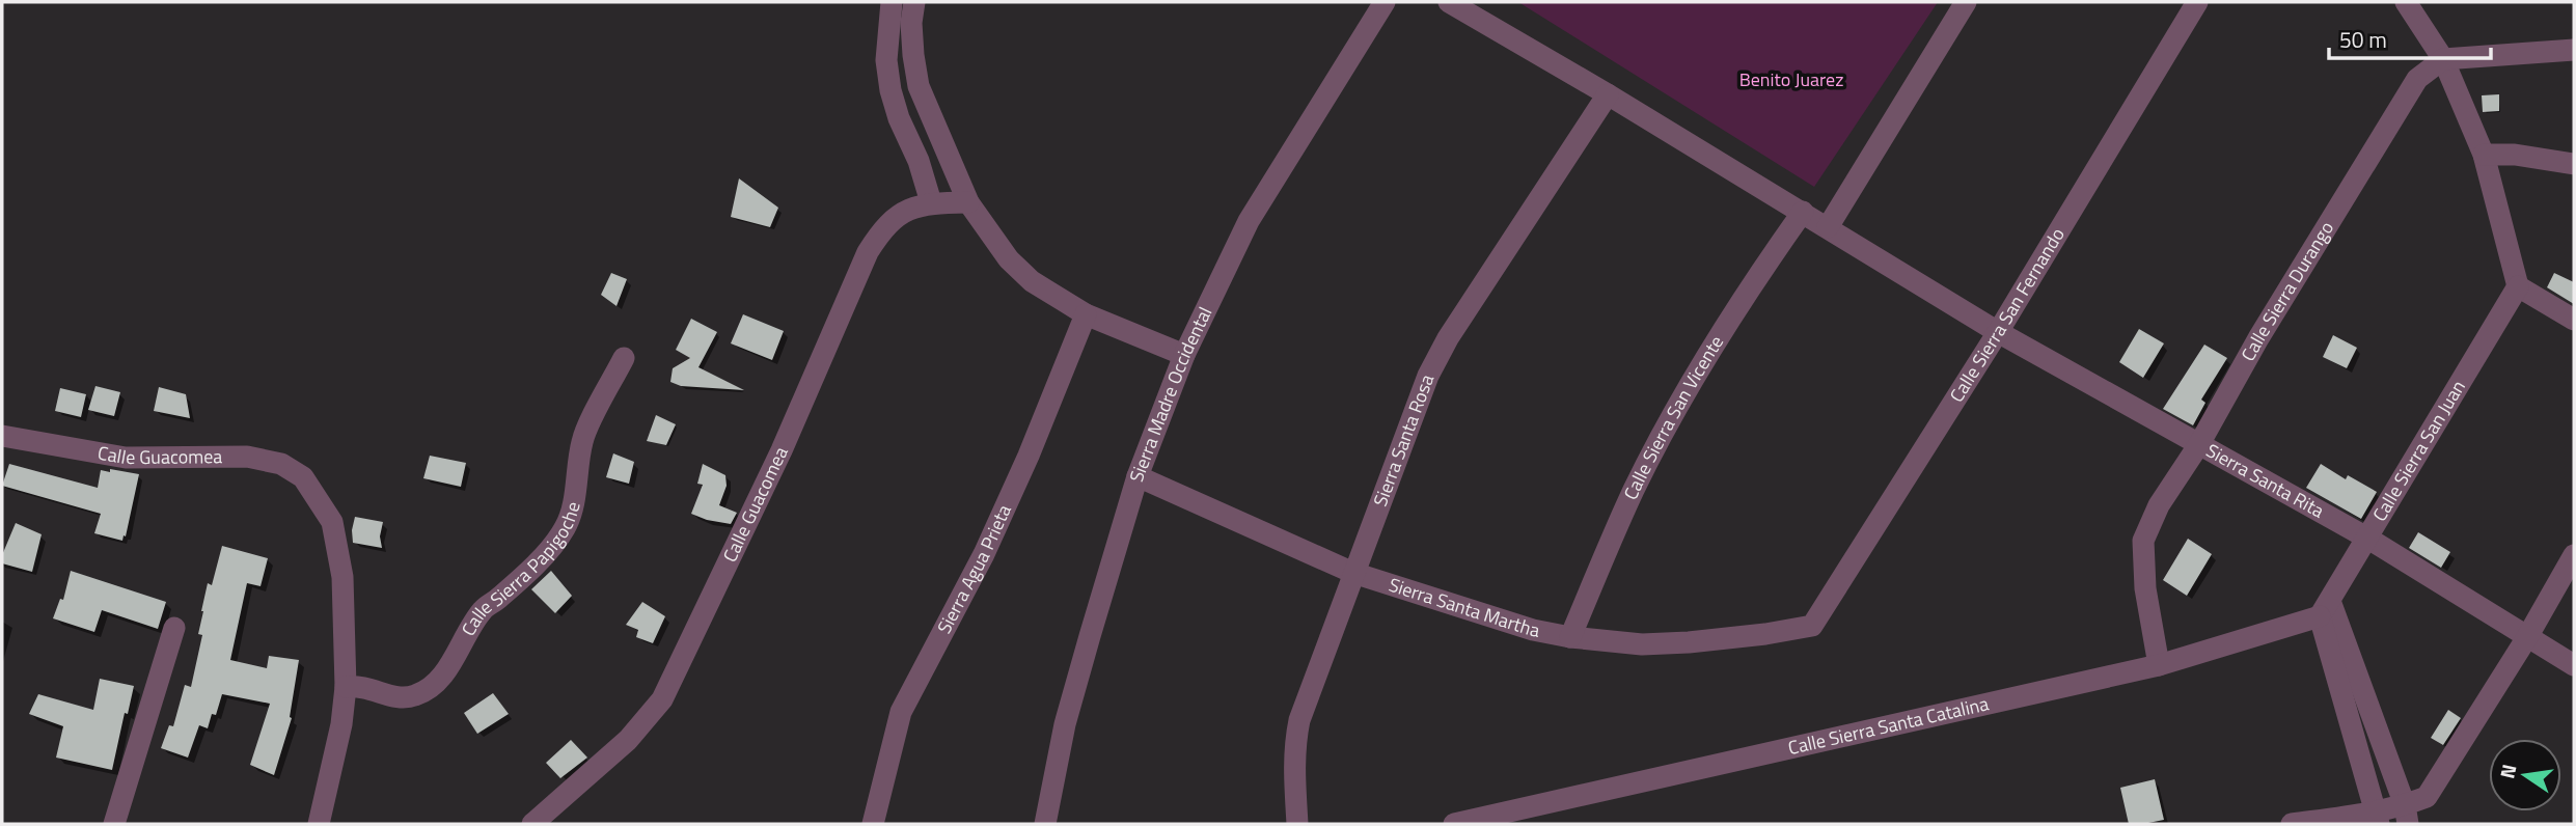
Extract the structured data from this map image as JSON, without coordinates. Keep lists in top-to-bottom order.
{
  "streets": {
    "street": [
      "Calle Sierra Durango",
      "Calle Sierra San Fernando",
      "Sierra Madre Occidental",
      "Calle Sierra San Vicente",
      "Sierra Santa Rosa",
      "Calle Sierra San Juan",
      "Calle Guacomea",
      "Sierra Santa Rita",
      "Calle Sierra Papigoche",
      "Sierra Agua Prieta",
      "Sierra Santa Martha",
      "Calle Sierra Santa Catalina"
    ]
  },
  "crossings": [
    ["Calle Sierra Durango", "Sierra Santa Rita"],
    ["Calle Sierra Durango", "Calle Sierra Santa Catalina"],
    ["Calle Sierra San Fernando", "Sierra Santa Rita"],
    ["Calle Sierra San Fernando", "Sierra Santa Martha"],
    ["Sierra Madre Occidental", "Sierra Santa Martha"],
    ["Calle Sierra San Vicente", "Sierra Santa Rita"],
    ["Calle Sierra San Vicente", "Sierra Santa Martha"],
    ["Sierra Santa Rosa", "Sierra Santa Rita"],
    ["Sierra Santa Rosa", "Sierra Santa Martha"],
    ["Calle Sierra San Juan", "Sierra Santa Rita"],
    ["Calle Sierra San Juan", "Calle Sierra Santa Catalina"],
    ["Calle Guacomea", "Calle Sierra Papigoche"]
  ],
  "parks": ["Benito Juarez"],
  "scale_bar": "50 m",
  "north": "left"
}
